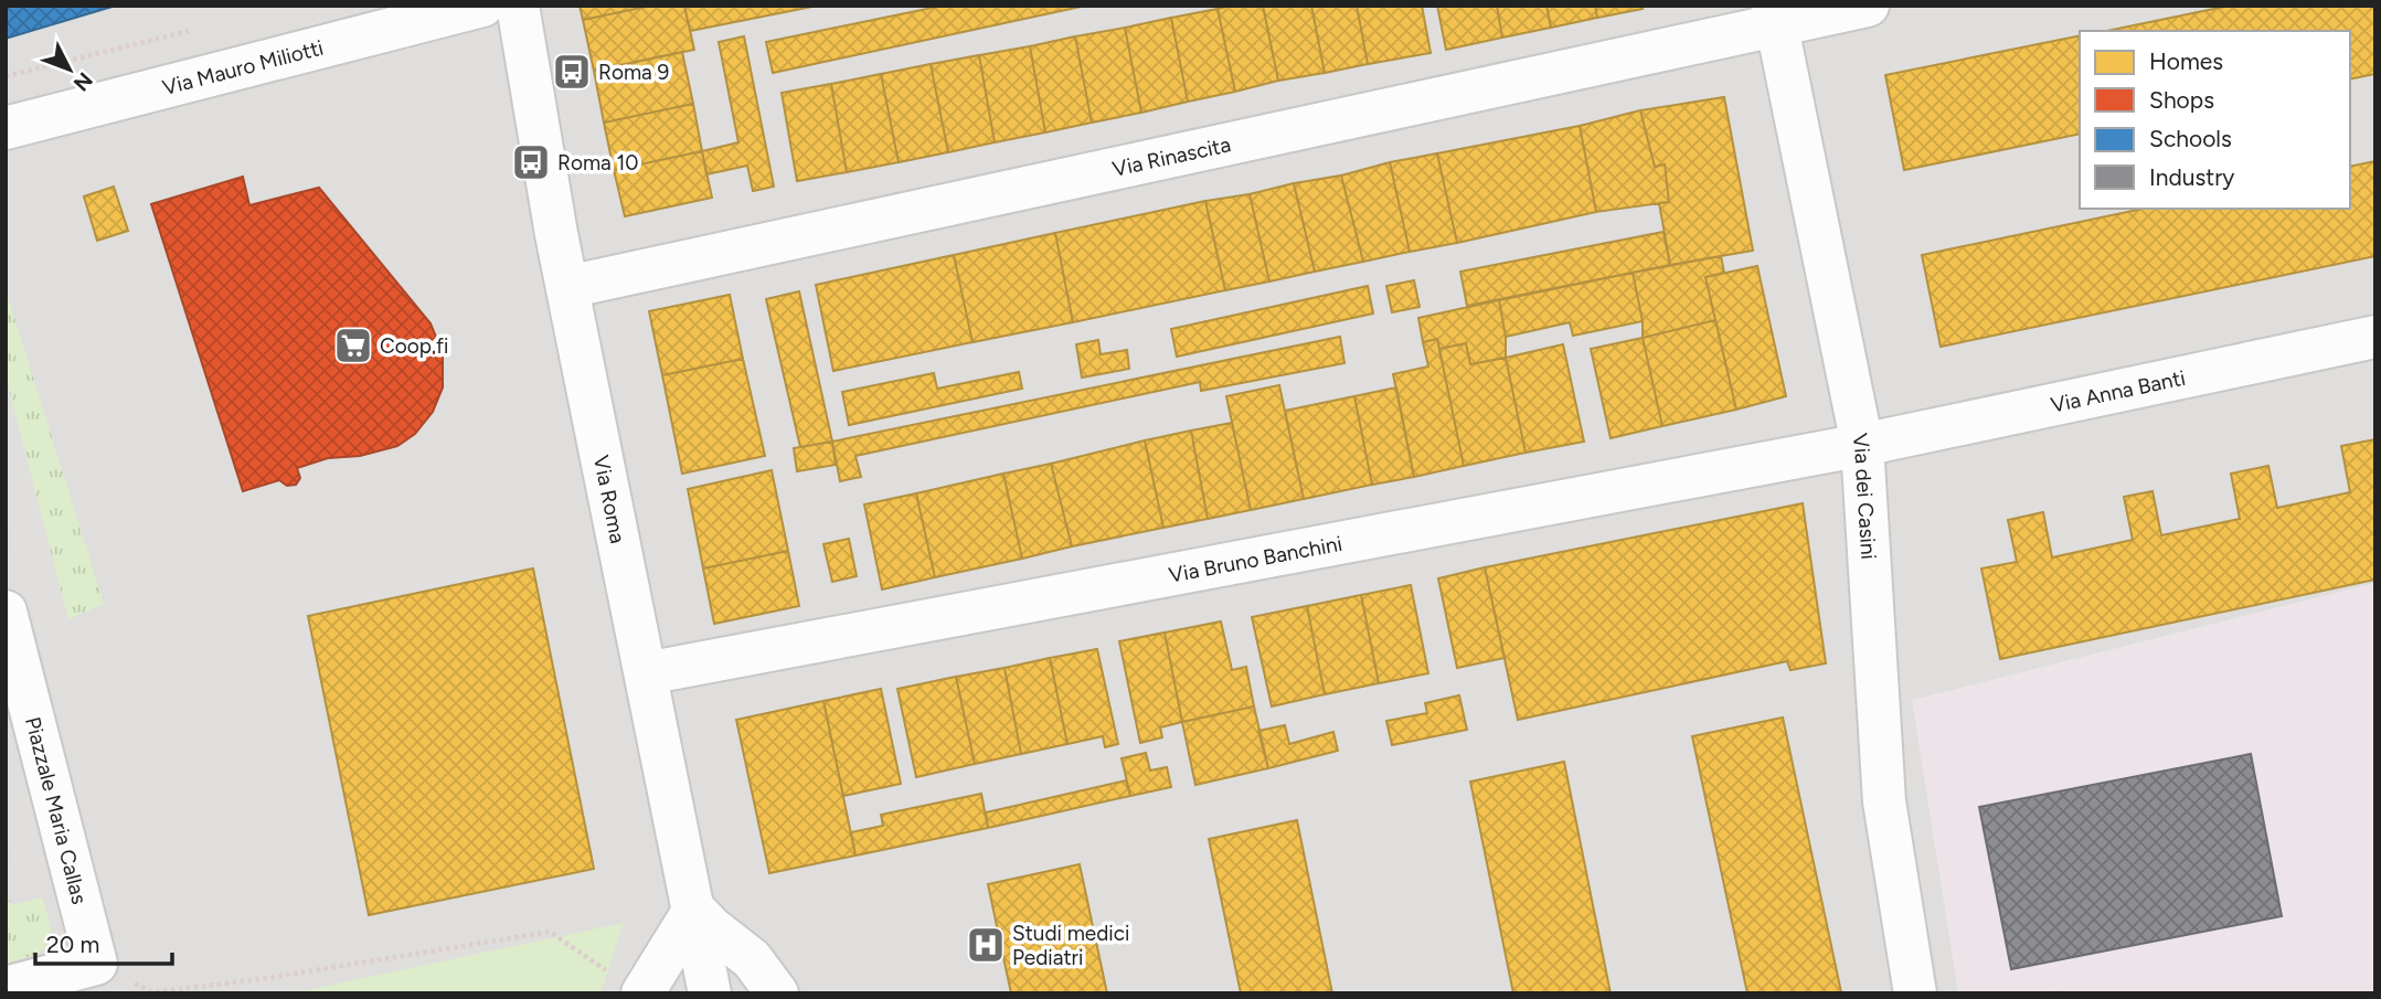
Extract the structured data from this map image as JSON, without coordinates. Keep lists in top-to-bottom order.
{
  "streets": {
    "street": [
      "Via Mauro Miliotti",
      "Via Rinascita",
      "Via Anna Banti",
      "Via dei Casini",
      "Via Roma",
      "Via Bruno Banchini",
      "Piazzale Maria Callas"
    ]
  },
  "crossings": [
    ["Via Rinascita", "Via dei Casini"],
    ["Via Rinascita", "Via Roma"],
    ["Via Anna Banti", "Via dei Casini"],
    ["Via Anna Banti", "Via Bruno Banchini"],
    ["Via dei Casini", "Via Bruno Banchini"],
    ["Via Roma", "Via Bruno Banchini"]
  ],
  "places": {
    "bus stop": ["Roma 9", "Roma 10"],
    "supermarket": ["Coop.fi"],
    "hospital": ["Studi medici Pediatri"]
  },
  "legend": [
    "Homes",
    "Shops",
    "Schools",
    "Industry"
  ],
  "scale_bar": "20 m",
  "north": "bottom right"
}
